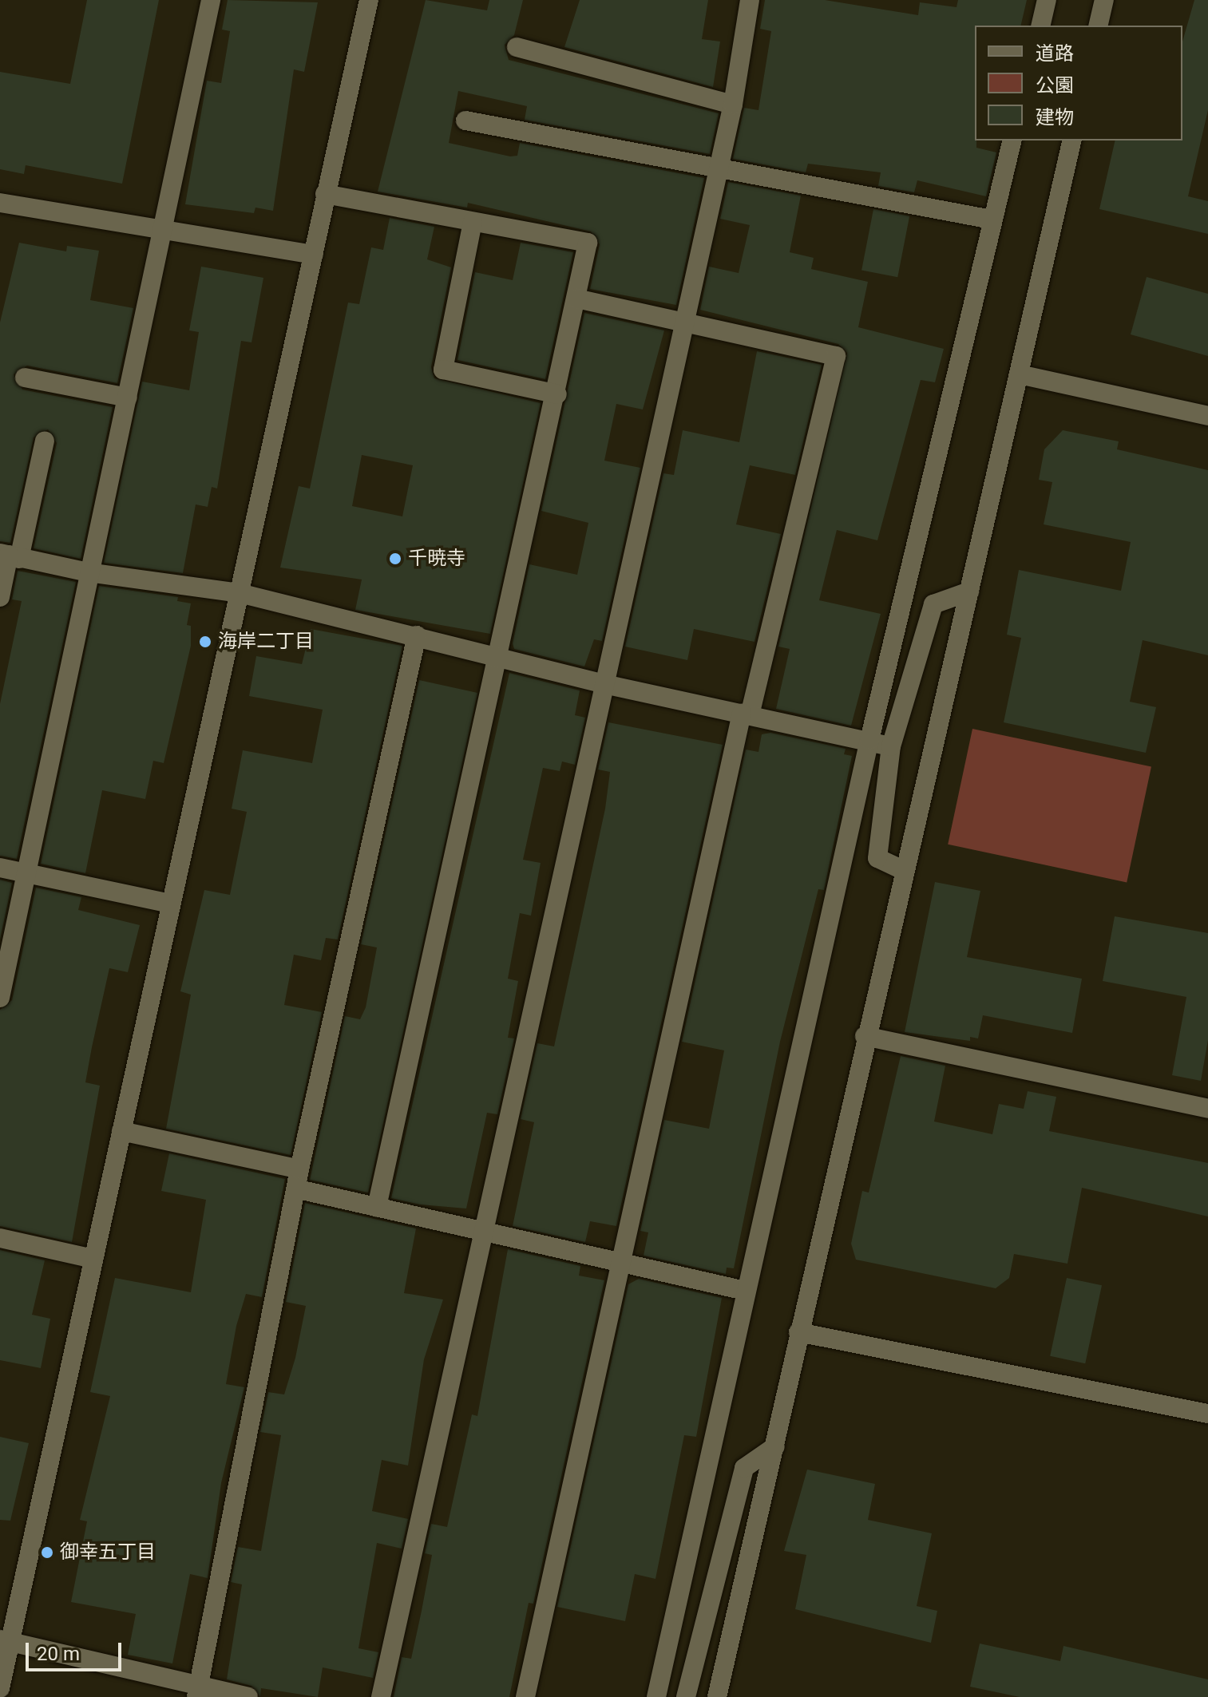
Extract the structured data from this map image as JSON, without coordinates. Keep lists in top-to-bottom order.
{
  "places": ["千暁寺", "海岸二丁目", "御幸五丁目"],
  "legend": ["道路", "公園", "建物"],
  "scale_bar": "20 m"
}
